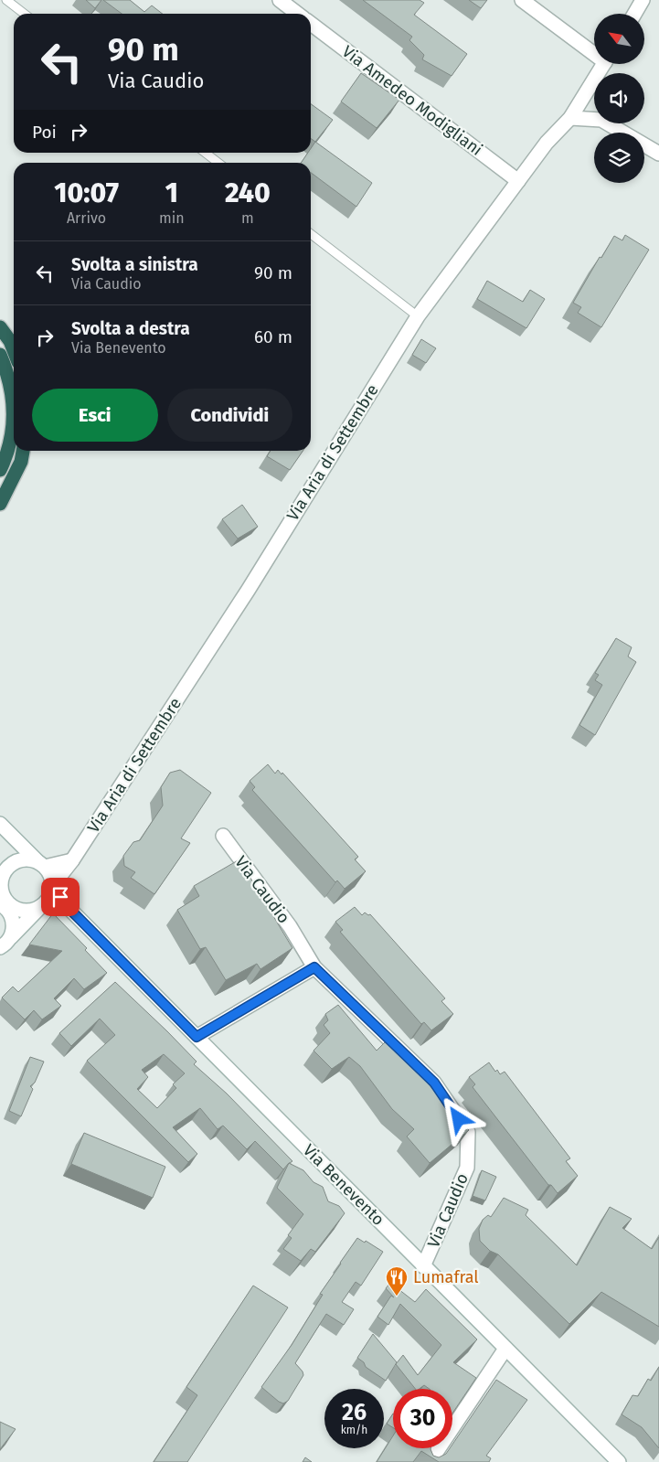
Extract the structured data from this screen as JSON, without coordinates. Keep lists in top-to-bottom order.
{
  "streets": {
    "street": [
      "Via Amedeo Modigliani",
      "Via Aria di Settembre",
      "Via Caudio",
      "Via Benevento"
    ]
  },
  "crossings": [
    ["Via Amedeo Modigliani", "Via Aria di Settembre"],
    ["Via Aria di Settembre", "Via Benevento"],
    ["Via Caudio", "Via Benevento"]
  ],
  "places": {
    "restaurant": ["Lumafral"]
  },
  "north": "top left",
  "page": {
    "turn": ["90 m", "Via Caudio"],
    "then": "Poi",
    "eta": [
      "10:07",
      "Arrivo",
      "1",
      "min",
      "240",
      "m"
    ],
    "list": [
      {
        "name": "Svolta a sinistra",
        "note": "Via Caudio",
        "value": "90 m"
      },
      {
        "name": "Svolta a destra",
        "note": "Via Benevento",
        "value": "60 m"
      }
    ],
    "buttons": ["Esci", "Condividi"],
    "speed": "26 km/h",
    "limit": "30"
  }
}
